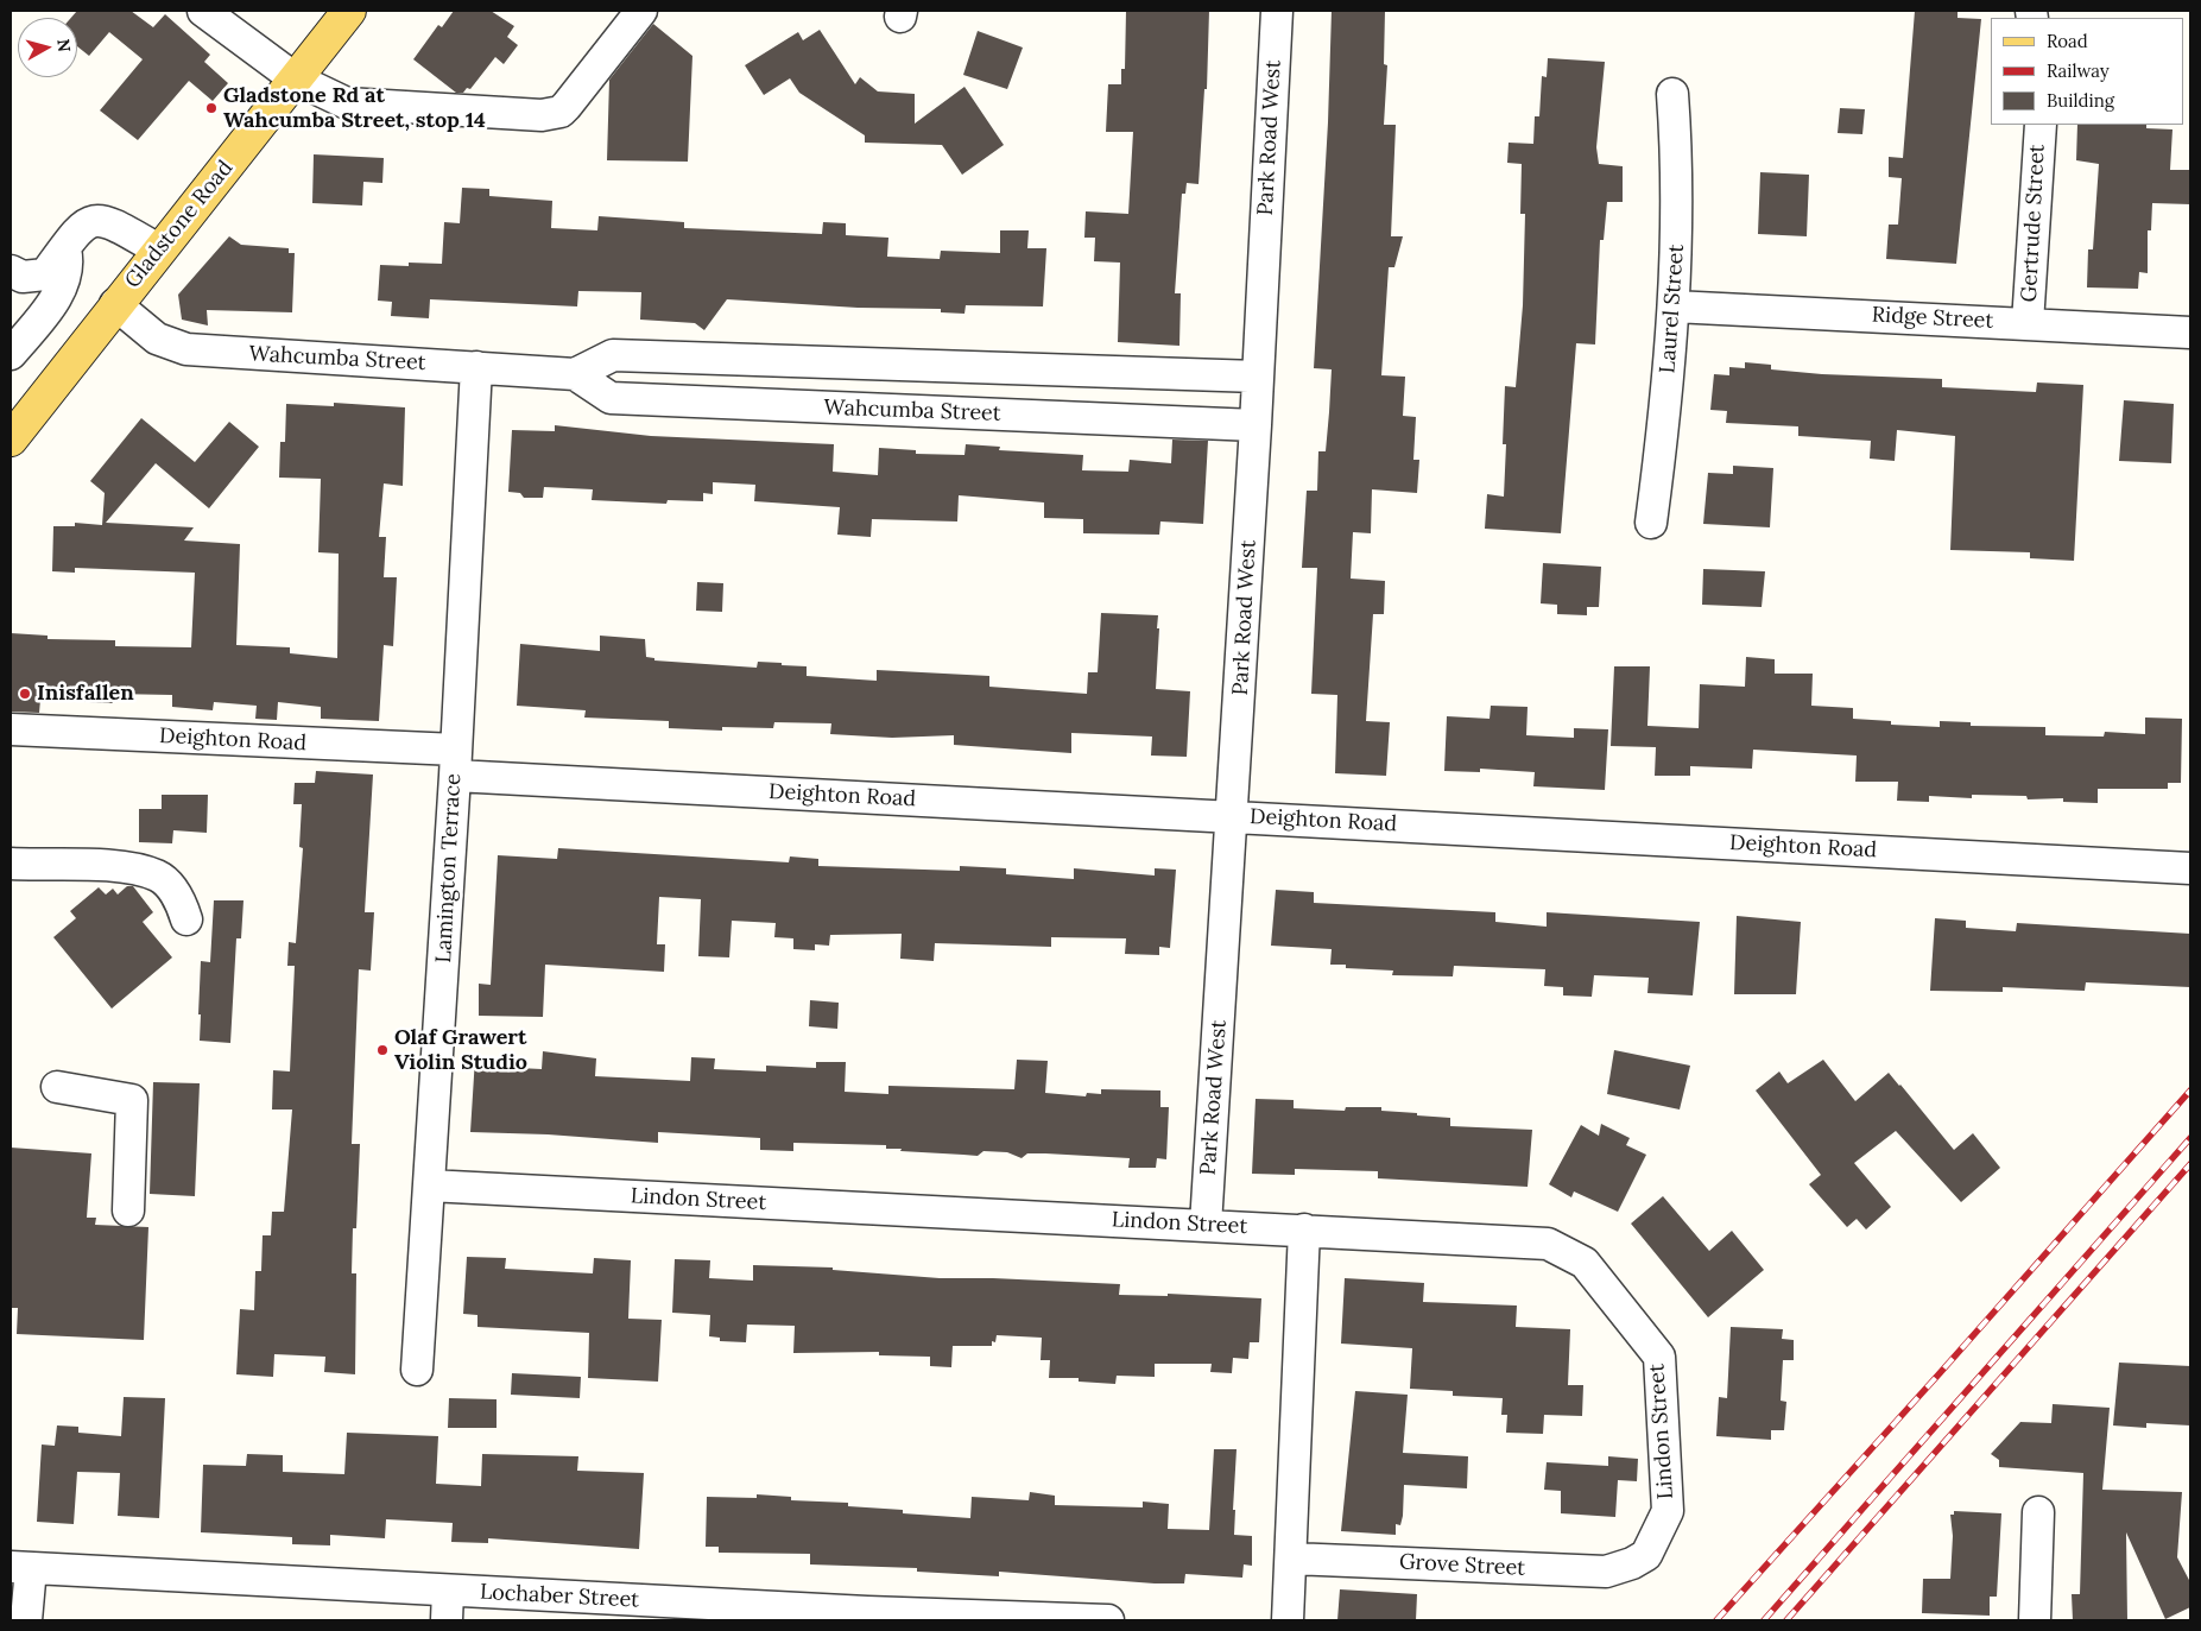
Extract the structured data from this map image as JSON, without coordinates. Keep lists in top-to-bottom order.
{
  "streets": {
    "main road": ["Gladstone Road"],
    "street": [
      "Park Road West",
      "Gertrude Street",
      "Laurel Street",
      "Ridge Street",
      "Wahcumba Street",
      "Deighton Road",
      "Lamington Terrace",
      "Lindon Street",
      "Grove Street",
      "Lochaber Street"
    ]
  },
  "crossings": [
    ["Park Road West", "Wahcumba Street"],
    ["Park Road West", "Deighton Road"],
    ["Park Road West", "Lindon Street"],
    ["Gertrude Street", "Ridge Street"],
    ["Gladstone Road", "Wahcumba Street"],
    ["Laurel Street", "Ridge Street"],
    ["Wahcumba Street", "Lamington Terrace"],
    ["Deighton Road", "Lamington Terrace"],
    ["Lamington Terrace", "Lindon Street"],
    ["Lindon Street", "Grove Street"]
  ],
  "places": ["Gladstone Rd at Wahcumba Street, stop 14", "Inisfallen", "Olaf Grawert Violin Studio"],
  "legend": ["Road", "Railway", "Building"],
  "north": "right"
}
